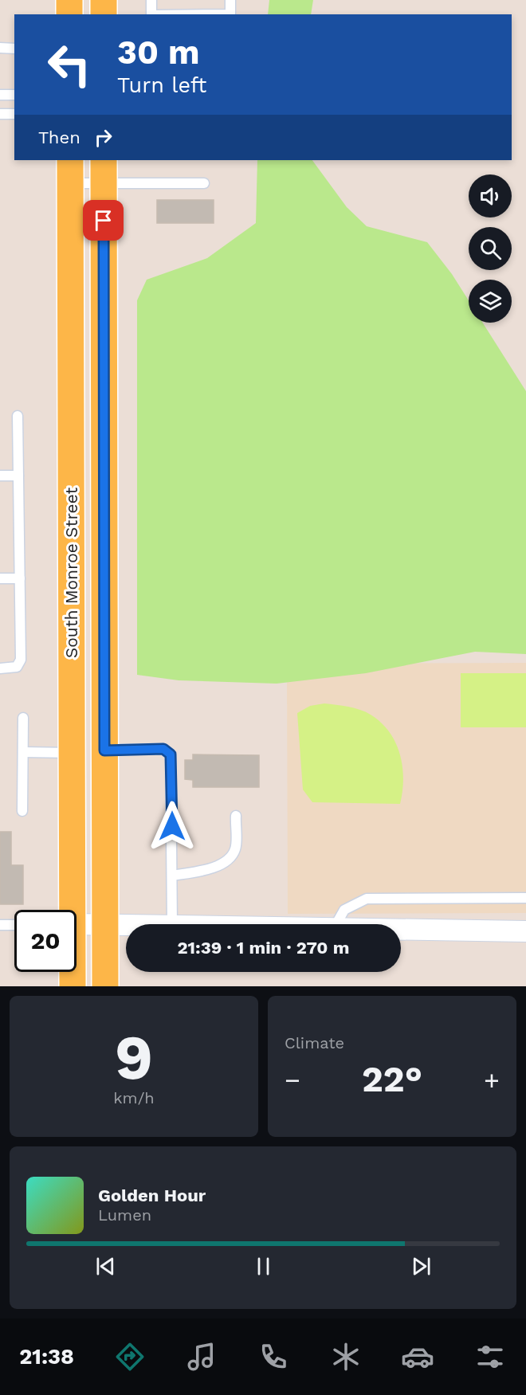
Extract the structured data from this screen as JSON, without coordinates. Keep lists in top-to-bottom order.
{
  "streets": {
    "main road": ["South Monroe Street"]
  },
  "page": {
    "turn": ["30 m", "Turn left"],
    "then": "Then",
    "limit": "20",
    "trip": "21:39 · 1 min · 270 m",
    "tile": [
      ["9", "km/h"],
      "Climate"
    ],
    "heat": ["−", "22°", "+"],
    "song": ["Golden Hour", "Lumen"],
    "tabs": "21:38"
  }
}
